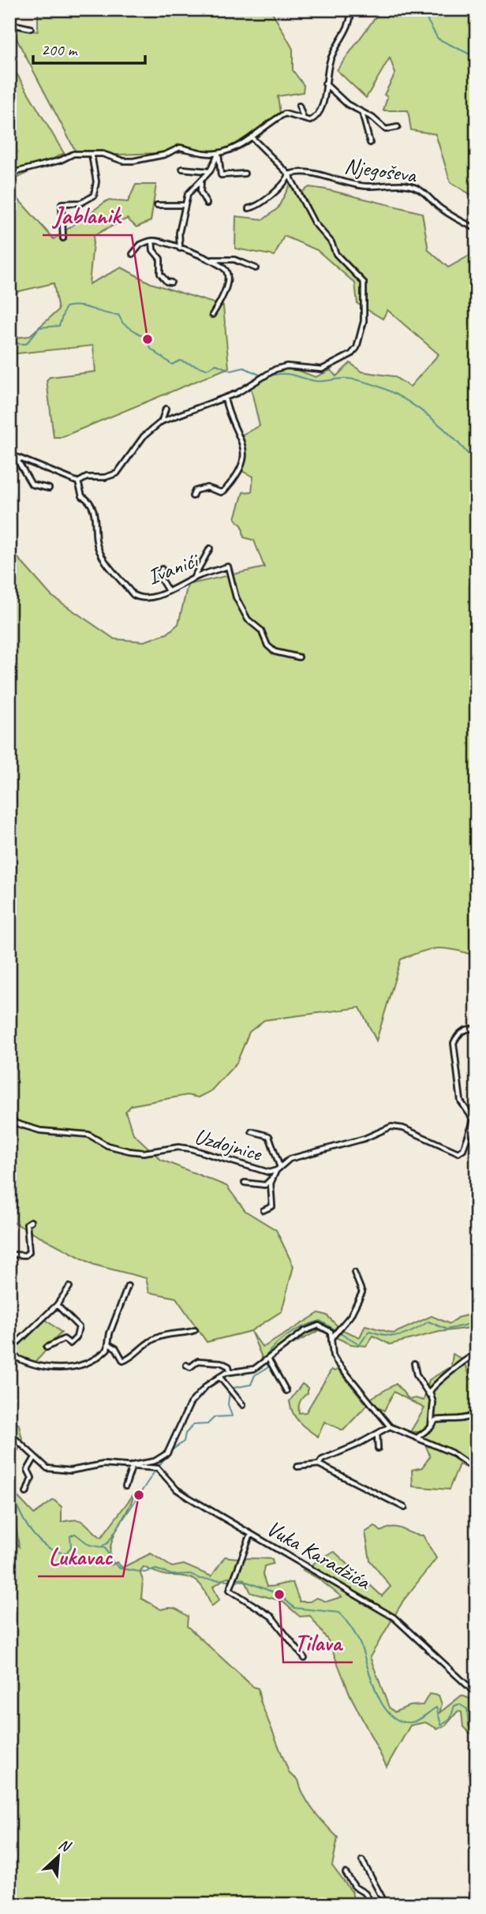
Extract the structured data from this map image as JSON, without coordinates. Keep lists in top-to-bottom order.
{
  "streets": {
    "street": [
      "Njegoševa",
      "Ivanići",
      "Uzdojnice",
      "Vuka Karadžića"
    ]
  },
  "places": ["Jablanik", "Lukavac", "Tilava"],
  "scale_bar": "200 m",
  "north": "top right"
}
